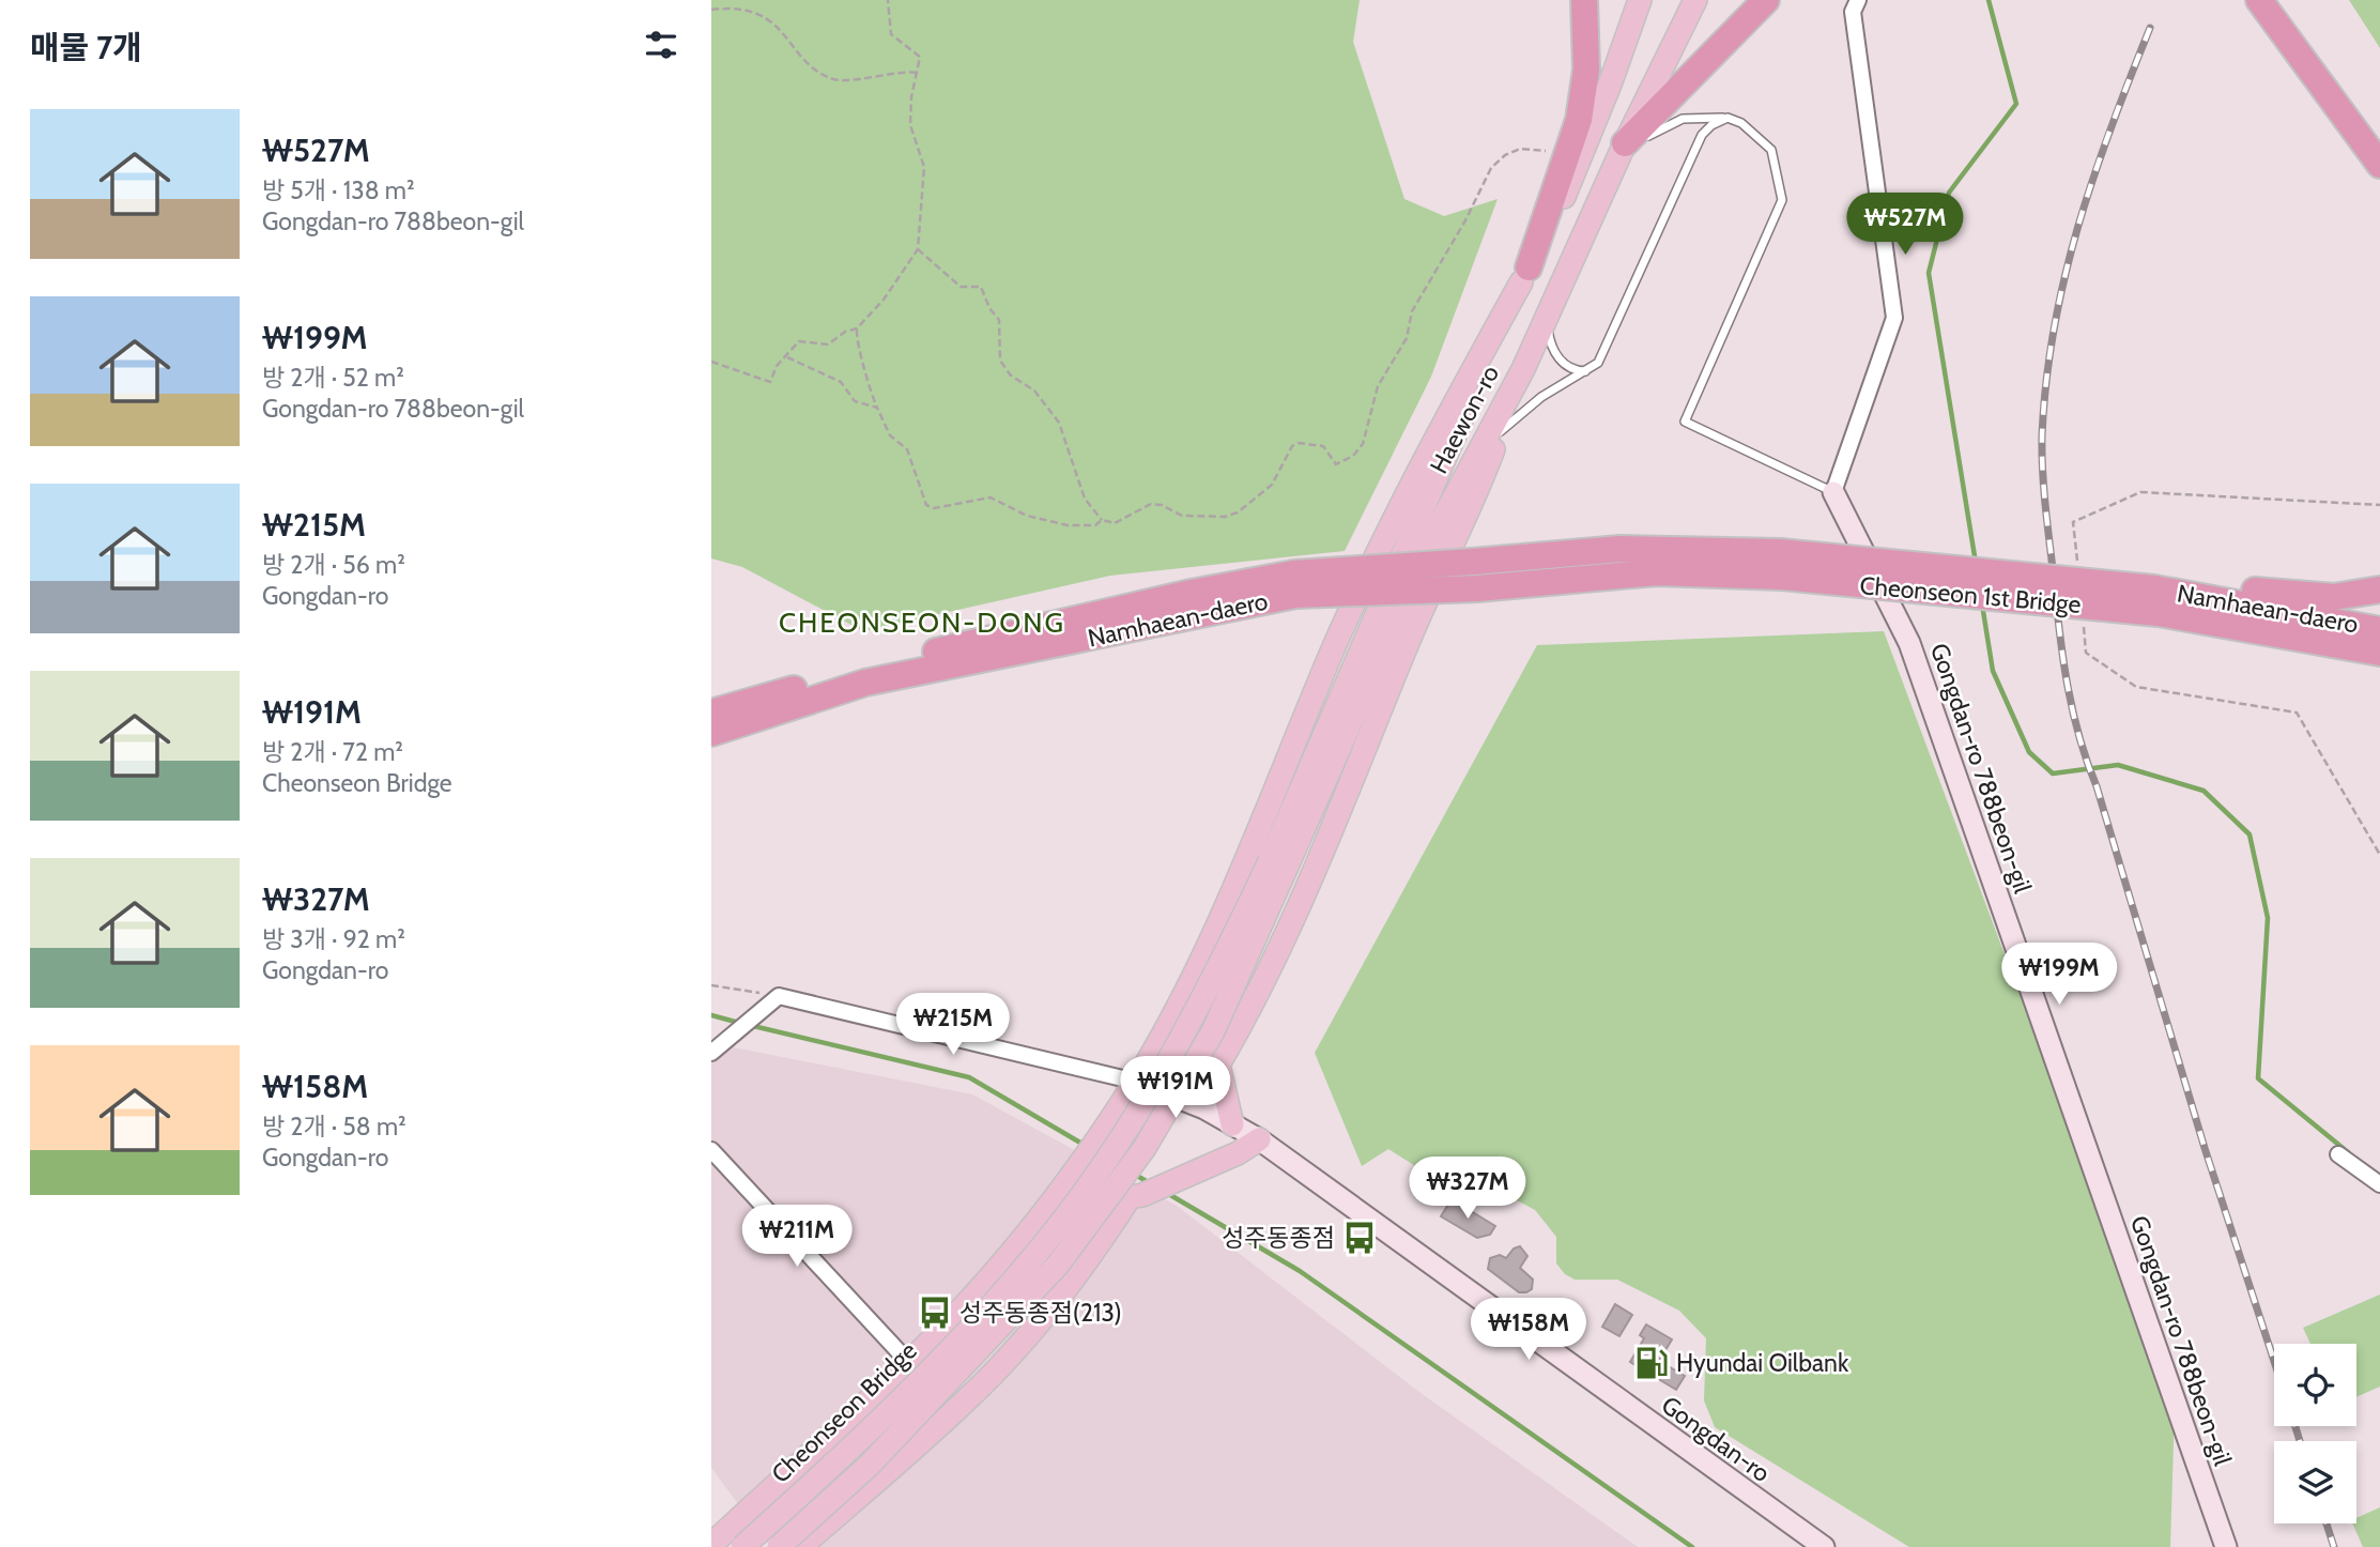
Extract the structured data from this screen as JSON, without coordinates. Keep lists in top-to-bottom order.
{
  "streets": {
    "highway": ["Cheonseon 1st Bridge", "Namhaean-daero"],
    "main road": ["Haewon-ro", "Cheonseon Bridge"],
    "street": ["Gongdan-ro 788beon-gil", "Gongdan-ro"]
  },
  "crossings": [
    ["Haewon-ro", "Cheonseon Bridge"],
    ["Cheonseon 1st Bridge", "Namhaean-daero"]
  ],
  "districts": ["CHEONSEON-DONG"],
  "places": {
    "bus stop": ["성주동종점", "성주동종점(213)"],
    "fuel station": ["Hyundai Oilbank"]
  },
  "page": {
    "heading": "매물 7개",
    "list": [
      {
        "name": "₩527M",
        "note": "방 5개 · 138 m² · Gongdan-ro 788beon-gil"
      },
      {
        "name": "₩199M",
        "note": "방 2개 · 52 m² · Gongdan-ro 788beon-gil"
      },
      {
        "name": "₩215M",
        "note": "방 2개 · 56 m² · Gongdan-ro"
      },
      {
        "name": "₩191M",
        "note": "방 2개 · 72 m² · Cheonseon Bridge"
      },
      {
        "name": "₩327M",
        "note": "방 3개 · 92 m² · Gongdan-ro"
      },
      {
        "name": "₩158M",
        "note": "방 2개 · 58 m² · Gongdan-ro"
      }
    ],
    "price": [
      "₩527M",
      "₩199M",
      "₩215M",
      "₩191M",
      "₩327M",
      "₩211M",
      "₩158M"
    ]
  }
}
